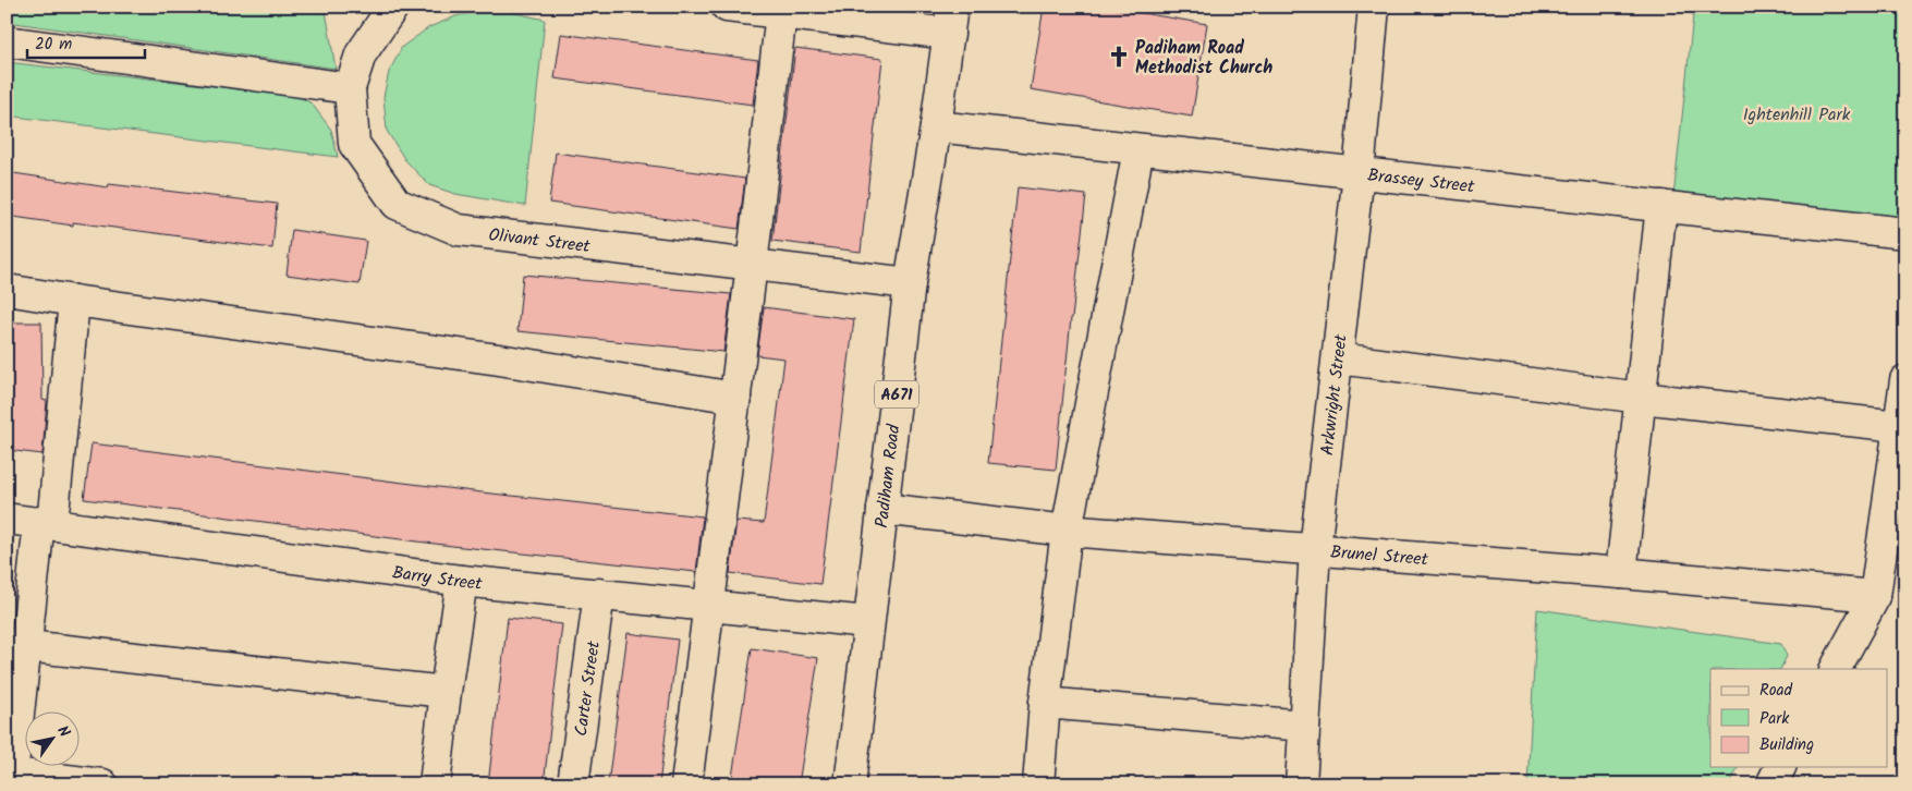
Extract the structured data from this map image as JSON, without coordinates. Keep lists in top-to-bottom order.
{
  "streets": {
    "street": [
      "Brassey Street",
      "Olivant Street",
      "A671",
      "Arkwright Street",
      "Padiham Road",
      "Brunel Street",
      "Barry Street",
      "Carter Street"
    ]
  },
  "crossings": [
    ["Brassey Street", "Arkwright Street"],
    ["Brassey Street", "Padiham Road"],
    ["Olivant Street", "Padiham Road"],
    ["Arkwright Street", "Brunel Street"],
    ["Padiham Road", "Brunel Street"],
    ["Padiham Road", "Barry Street"],
    ["Barry Street", "Carter Street"]
  ],
  "parks": ["Ightenhill Park"],
  "places": {
    "church": ["Padiham Road Methodist Church"]
  },
  "legend": ["Road", "Park", "Building"],
  "scale_bar": "20 m",
  "north": "top right"
}
